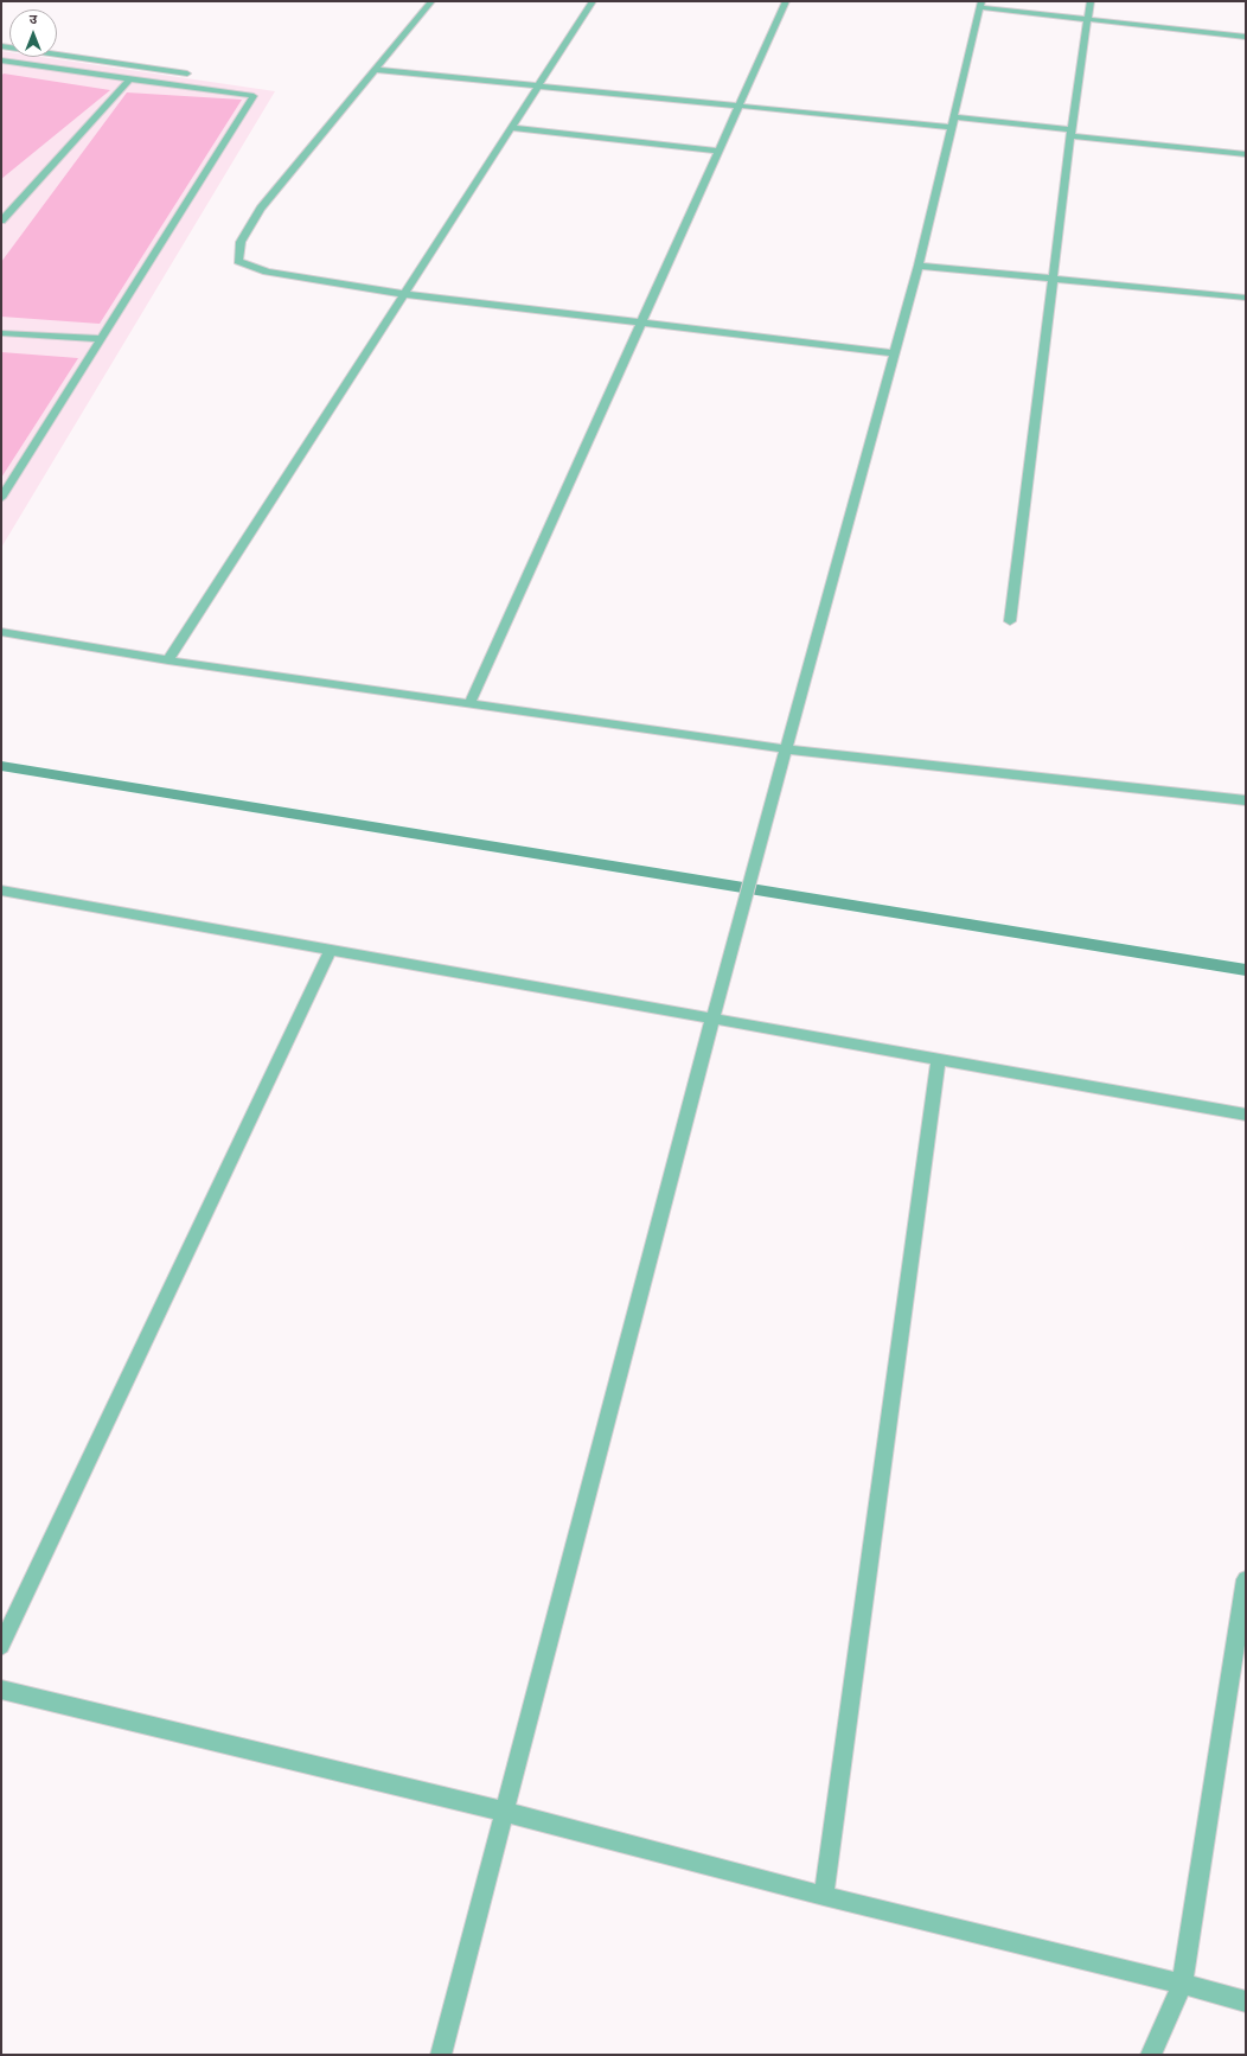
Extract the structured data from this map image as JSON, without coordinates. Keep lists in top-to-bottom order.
{
  "north": "top"
}
